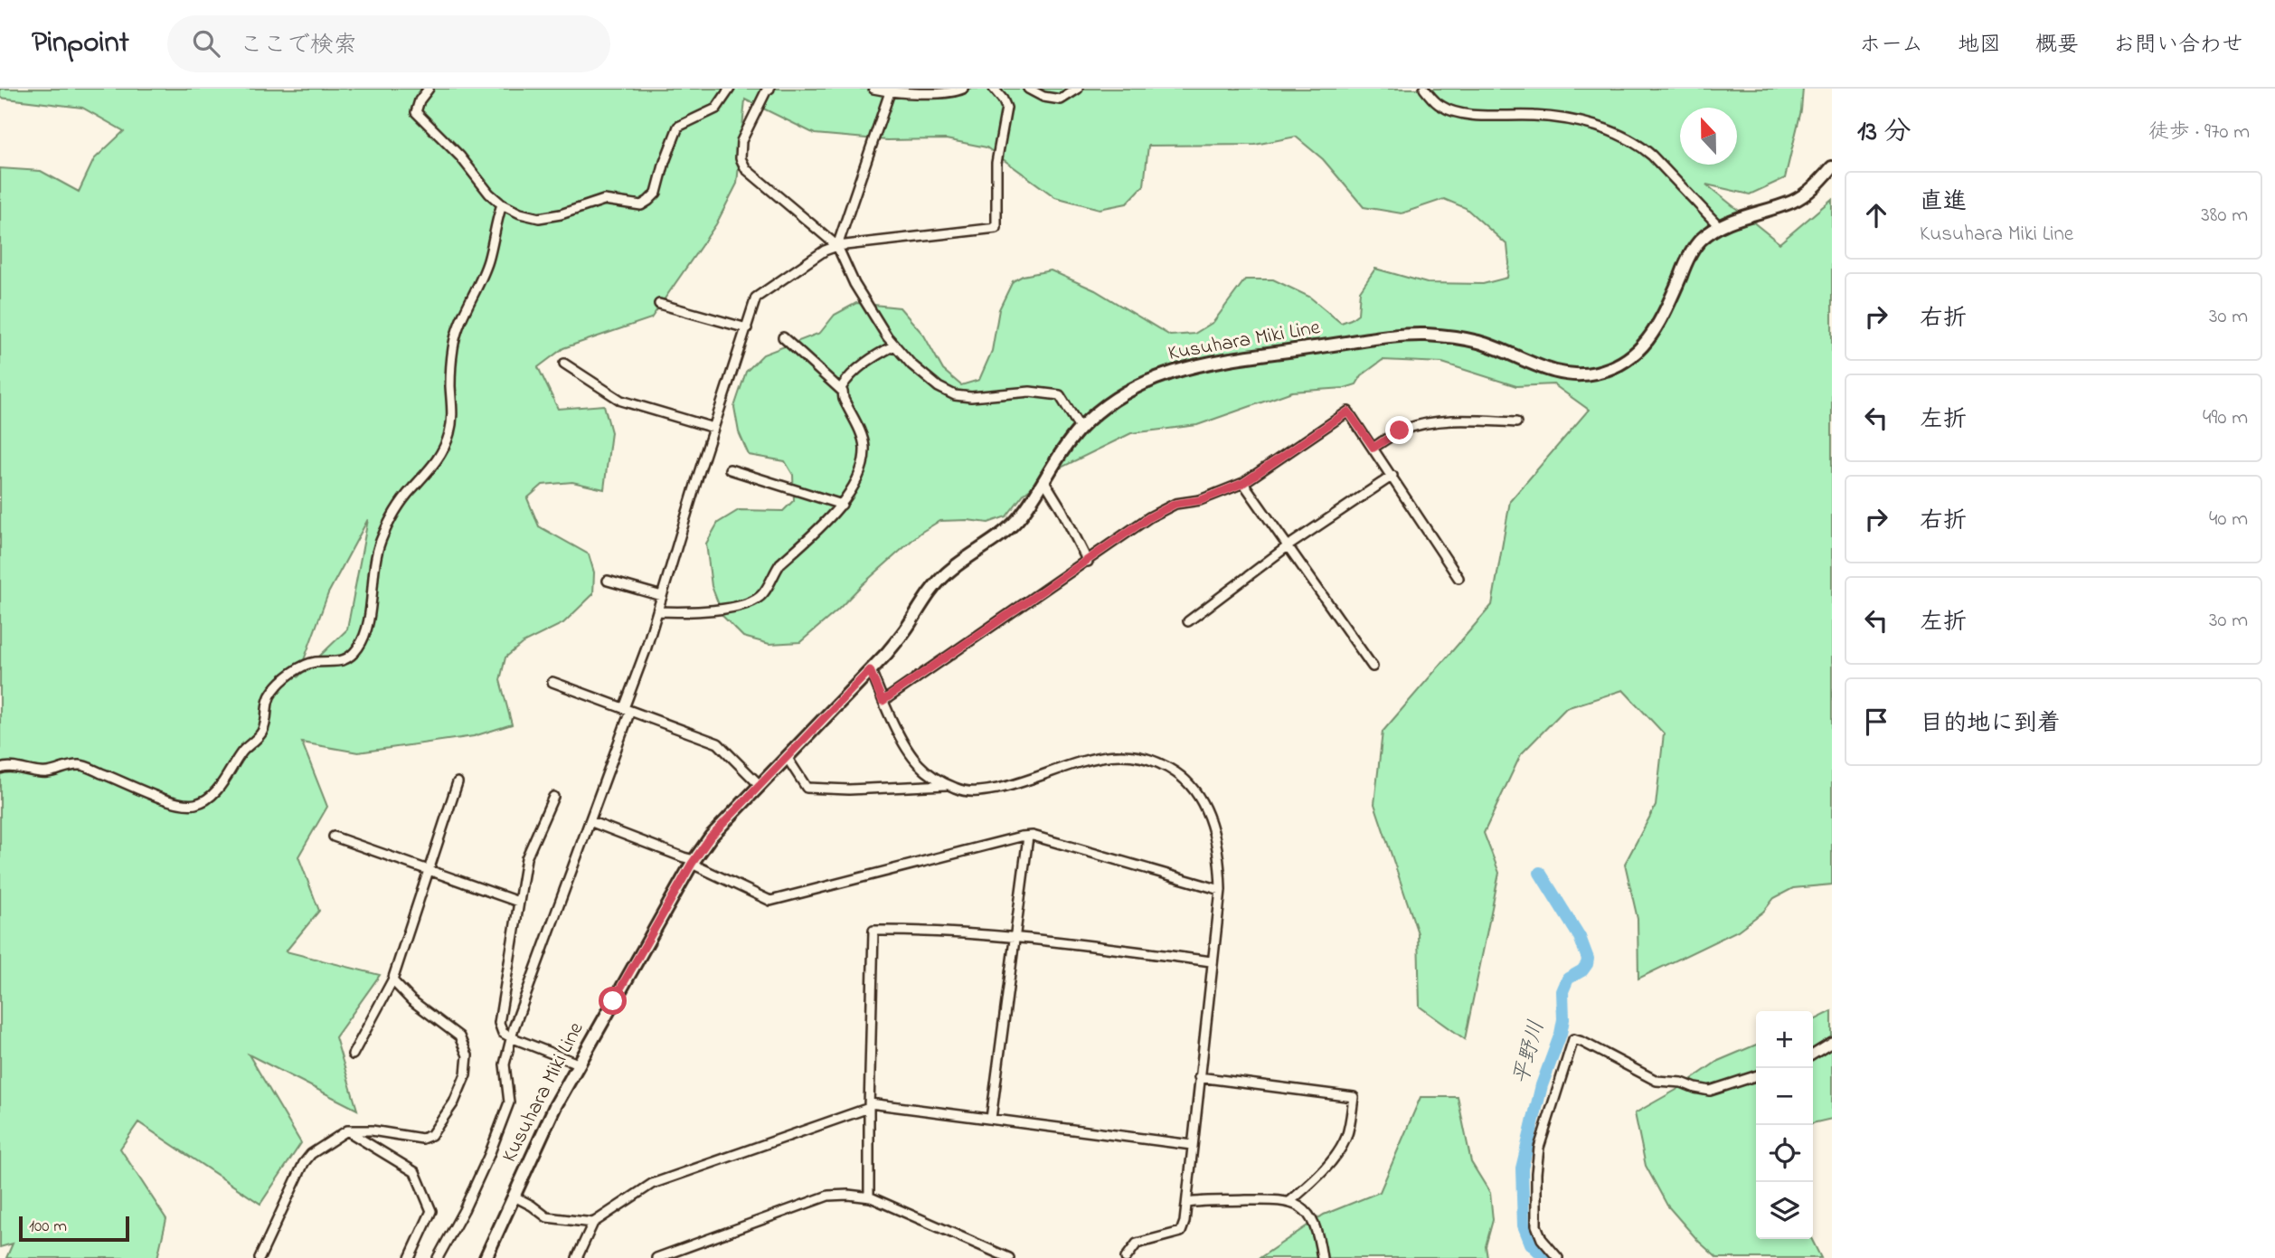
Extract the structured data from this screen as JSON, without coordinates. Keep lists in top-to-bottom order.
{
  "streets": {
    "main road": ["Kusuhara Miki Line"]
  },
  "water": ["平野川"],
  "scale_bar": "100 m",
  "north": "top",
  "page": {
    "header": "Pinpoint",
    "search": "ここで検索",
    "nav": [
      "ホーム",
      "地図",
      "概要",
      "お問い合わせ"
    ],
    "heading": ["13 分", "徒歩 · 970 m"],
    "list": [
      ["直進", "Kusuhara Miki Line", "380 m"],
      ["右折", "30 m"],
      ["左折", "490 m"],
      ["右折", "40 m"],
      ["左折", "30 m"],
      "目的地に到着"
    ],
    "map_buttons": ["+", "−"],
    "scale": "100 m"
  }
}
